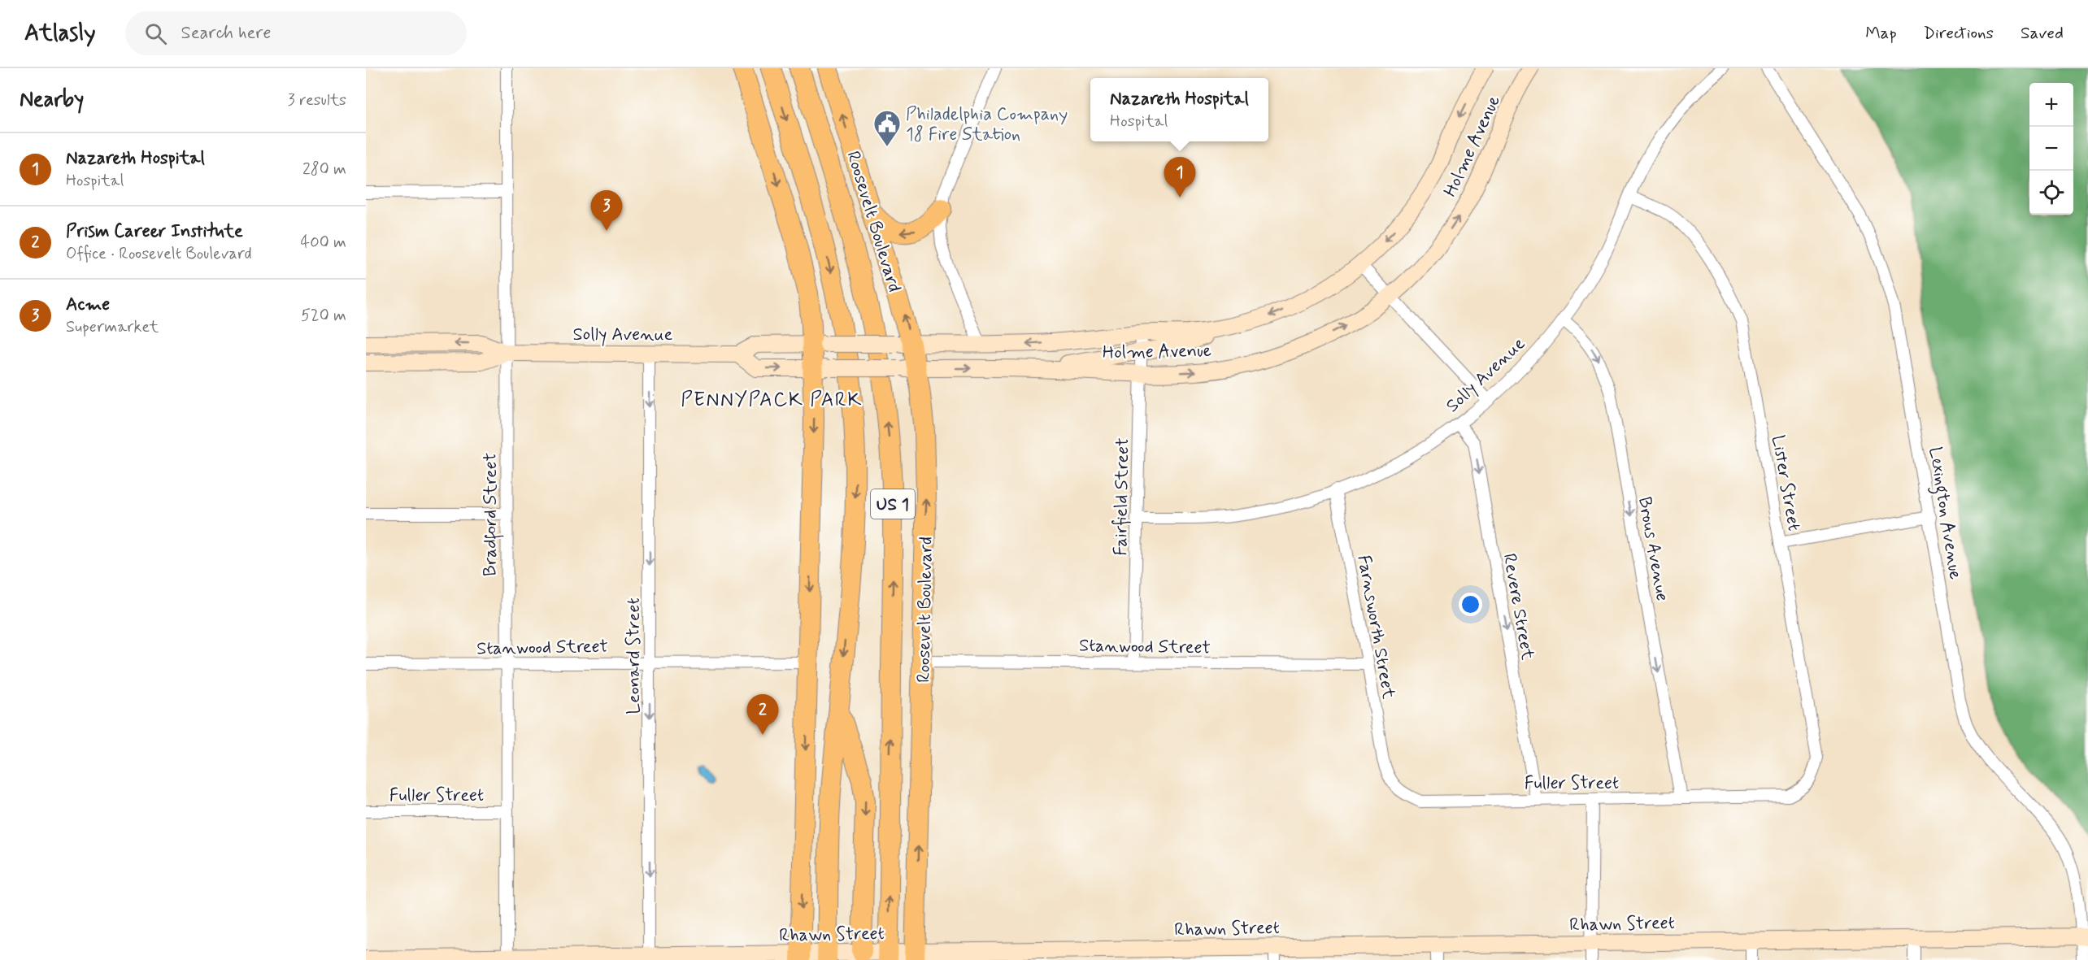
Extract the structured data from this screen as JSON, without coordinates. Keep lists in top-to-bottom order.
{
  "streets": {
    "highway": ["Roosevelt Boulevard", "US 1"],
    "main road": ["Holme Avenue", "Solly Avenue", "Rhawn Street"],
    "street": [
      "Lister Street",
      "Fairfield Street",
      "Lexington Avenue",
      "Bradford Street",
      "Brous Avenue",
      "Revere Street",
      "Farnsworth Street",
      "Stanwood Street",
      "Leonard Street",
      "Fuller Street"
    ]
  },
  "crossings": [
    ["Holme Avenue", "Roosevelt Boulevard"],
    ["Holme Avenue", "Solly Avenue"],
    ["Holme Avenue", "Fairfield Street"],
    ["Roosevelt Boulevard", "Stanwood Street"],
    ["Roosevelt Boulevard", "Rhawn Street"],
    ["Solly Avenue", "Lister Street"],
    ["Solly Avenue", "Fairfield Street"],
    ["Solly Avenue", "Bradford Street"],
    ["Solly Avenue", "Brous Avenue"],
    ["Solly Avenue", "Revere Street"],
    ["Solly Avenue", "Farnsworth Street"],
    ["Solly Avenue", "Leonard Street"],
    ["Lister Street", "Fuller Street"],
    ["Fairfield Street", "Stanwood Street"],
    ["US 1", "Rhawn Street"],
    ["Lexington Avenue", "Rhawn Street"],
    ["Bradford Street", "Stanwood Street"],
    ["Bradford Street", "Fuller Street"],
    ["Bradford Street", "Rhawn Street"],
    ["Brous Avenue", "Fuller Street"],
    ["Revere Street", "Fuller Street"],
    ["Farnsworth Street", "Stanwood Street"],
    ["Farnsworth Street", "Fuller Street"],
    ["Stanwood Street", "Leonard Street"],
    ["Leonard Street", "Rhawn Street"]
  ],
  "one_way": ["Brous Avenue", "Revere Street", "Leonard Street"],
  "districts": ["PENNYPACK PARK"],
  "places": {
    "public building": ["Philadelphia Company 18 Fire Station"]
  },
  "page": {
    "header": "Atlasly",
    "search": "Search here",
    "nav": ["Map", "Directions", "Saved"],
    "heading": ["Nearby", "3 results"],
    "popup": ["Nazareth Hospital", "Hospital"],
    "map_buttons": ["+", "−"],
    "list": [
      {
        "mark": "1",
        "name": "Nazareth Hospital",
        "note": "Hospital",
        "value": "280 m"
      },
      {
        "mark": "2",
        "name": "Prism Career Institute",
        "note": "Office · Roosevelt Boulevard",
        "value": "400 m"
      },
      {
        "mark": "3",
        "name": "Acme",
        "note": "Supermarket",
        "value": "520 m"
      }
    ],
    "pins": ["1", "3", "2"]
  }
}
